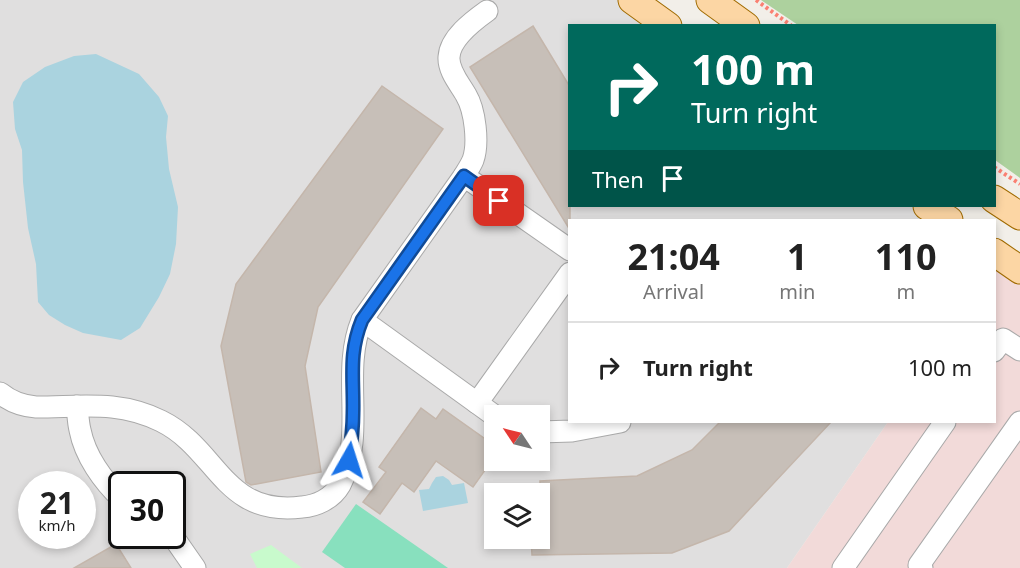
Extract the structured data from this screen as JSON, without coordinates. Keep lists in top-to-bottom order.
{
  "north": "top left",
  "page": {
    "turn": ["100 m", "Turn right"],
    "then": "Then",
    "eta": [
      "21:04",
      "Arrival",
      "1",
      "min",
      "110",
      "m"
    ],
    "list": [
      {
        "name": "Turn right",
        "value": "100 m"
      }
    ],
    "speed": "21 km/h",
    "limit": "30"
  }
}
